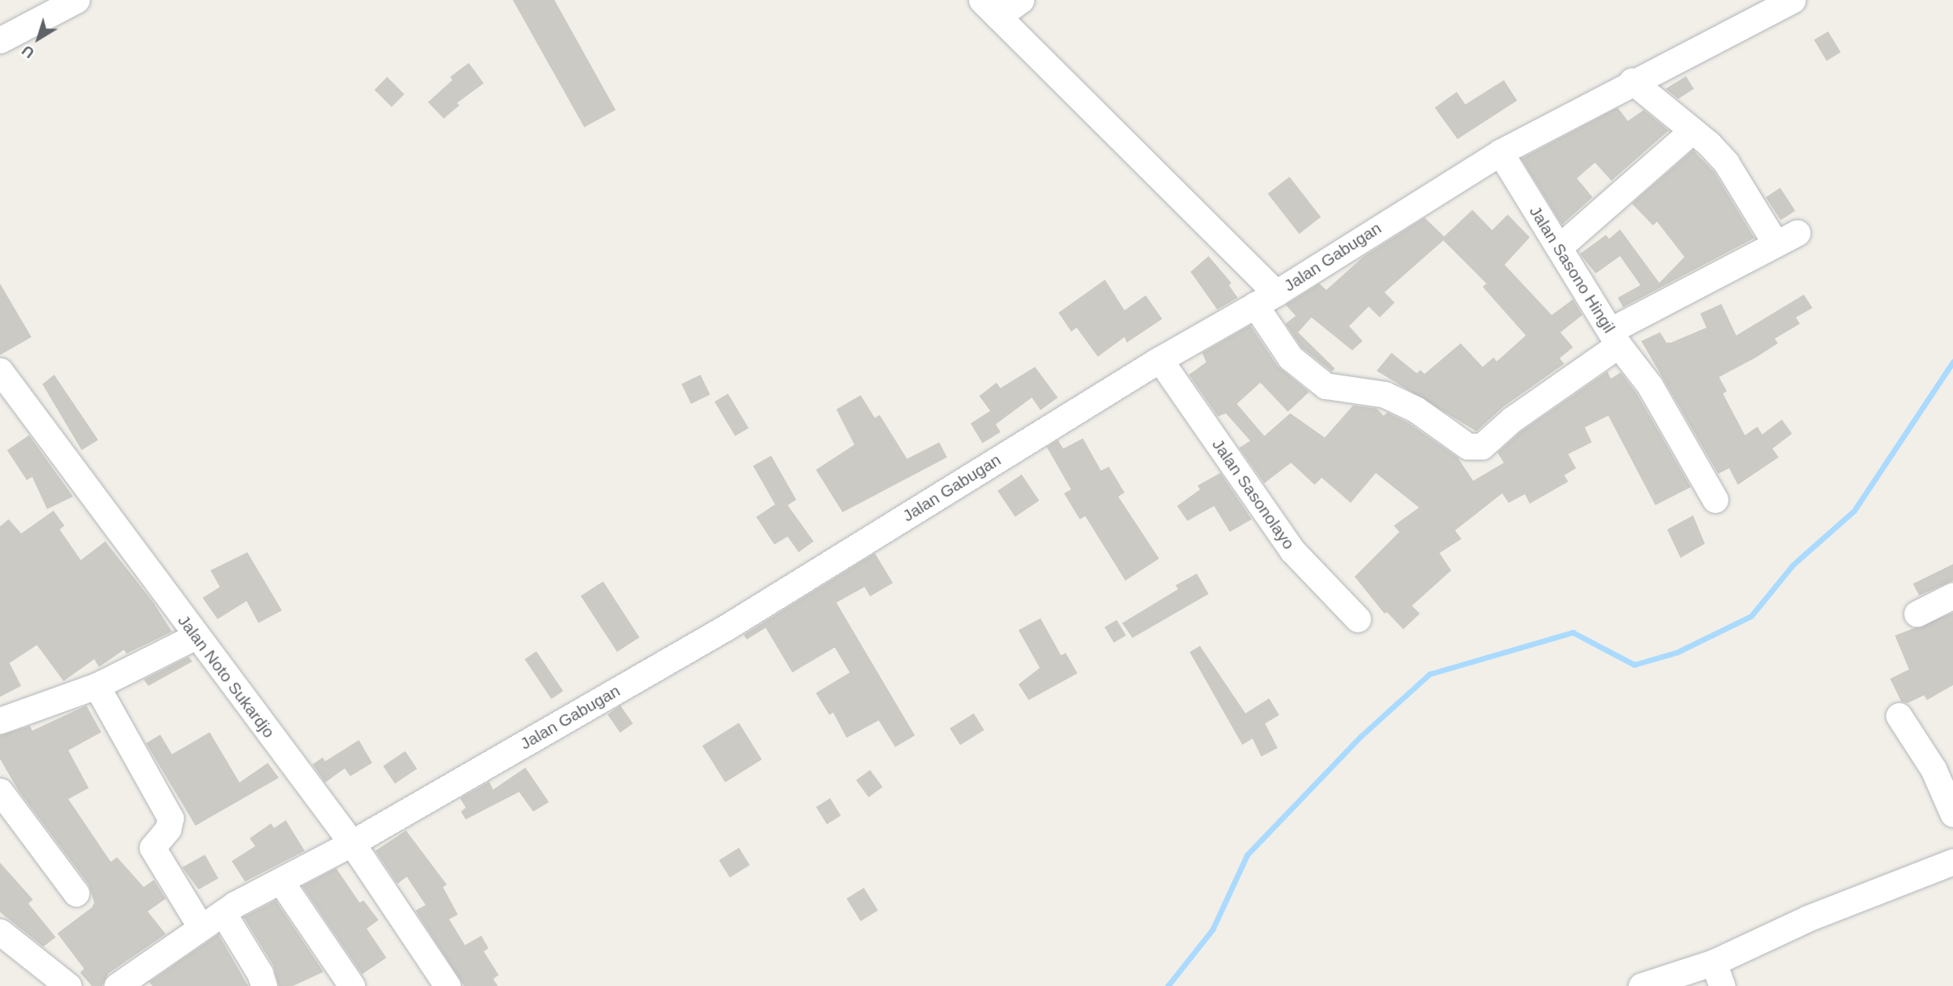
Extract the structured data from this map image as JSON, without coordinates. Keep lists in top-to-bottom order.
{
  "streets": {
    "street": [
      "Jalan Gabugan",
      "Jalan Sasono Hingil",
      "Jalan Sasonolayo",
      "Jalan Noto Sukardjo"
    ]
  },
  "crossings": [
    ["Jalan Gabugan", "Jalan Sasono Hingil"],
    ["Jalan Gabugan", "Jalan Sasonolayo"],
    ["Jalan Gabugan", "Jalan Noto Sukardjo"]
  ],
  "north": "bottom left"
}
